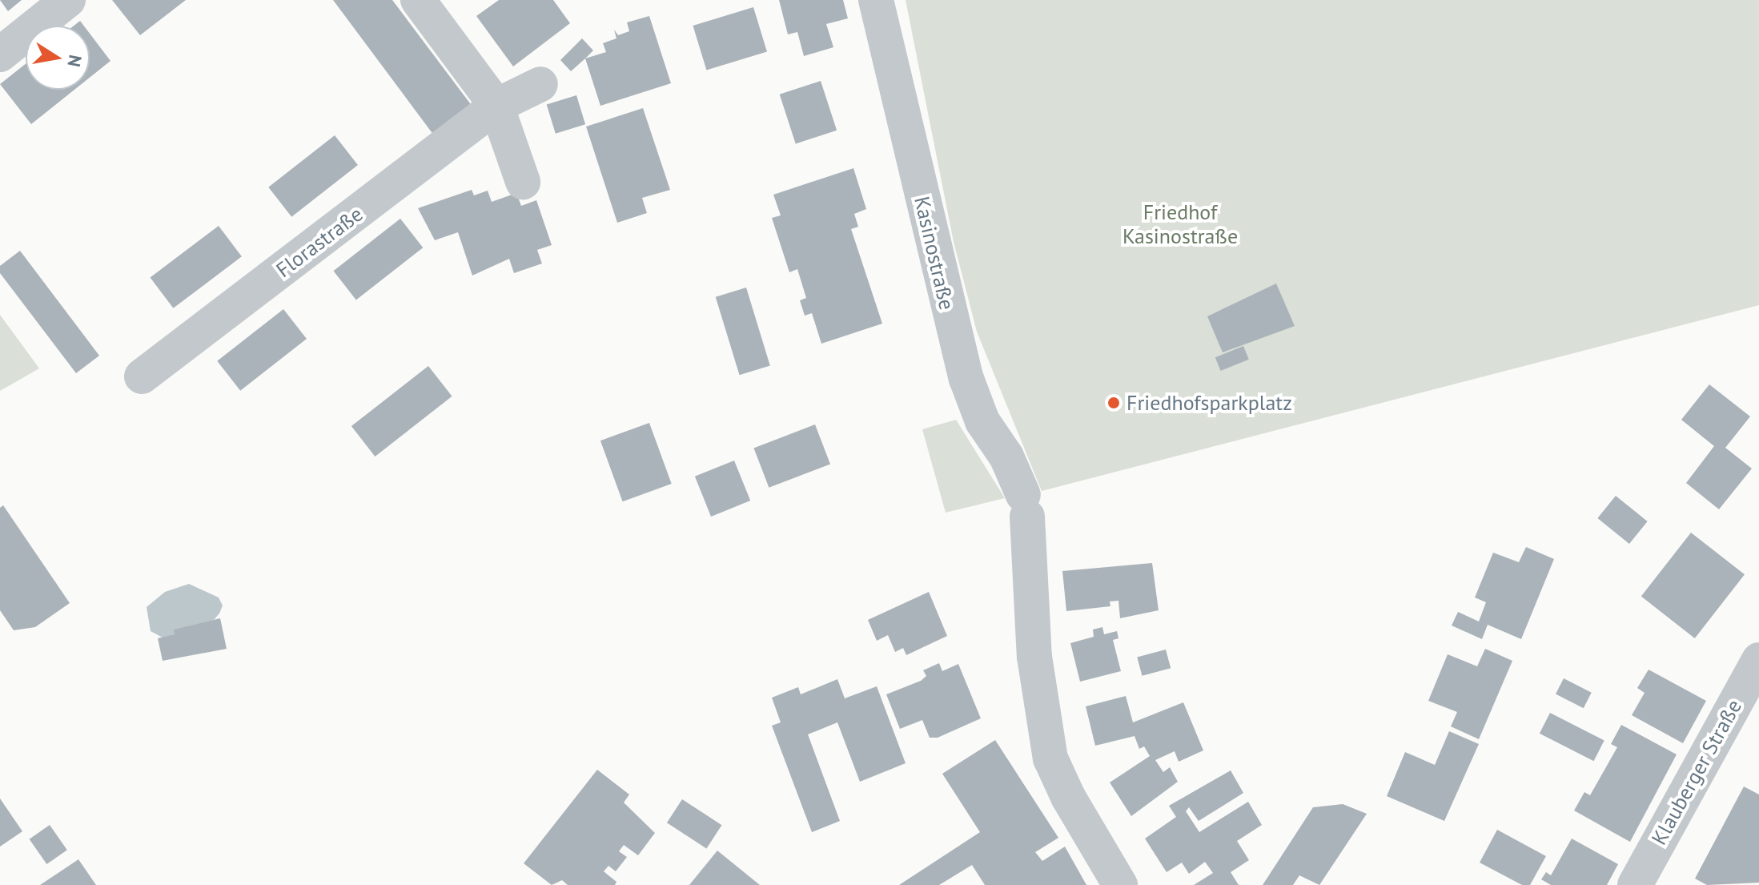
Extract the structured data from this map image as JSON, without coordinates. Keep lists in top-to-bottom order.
{
  "streets": {
    "street": ["Florastraße", "Kasinostraße", "Klauberger Straße"]
  },
  "parks": ["Friedhof Kasinostraße"],
  "places": ["Friedhofsparkplatz"],
  "north": "right"
}
